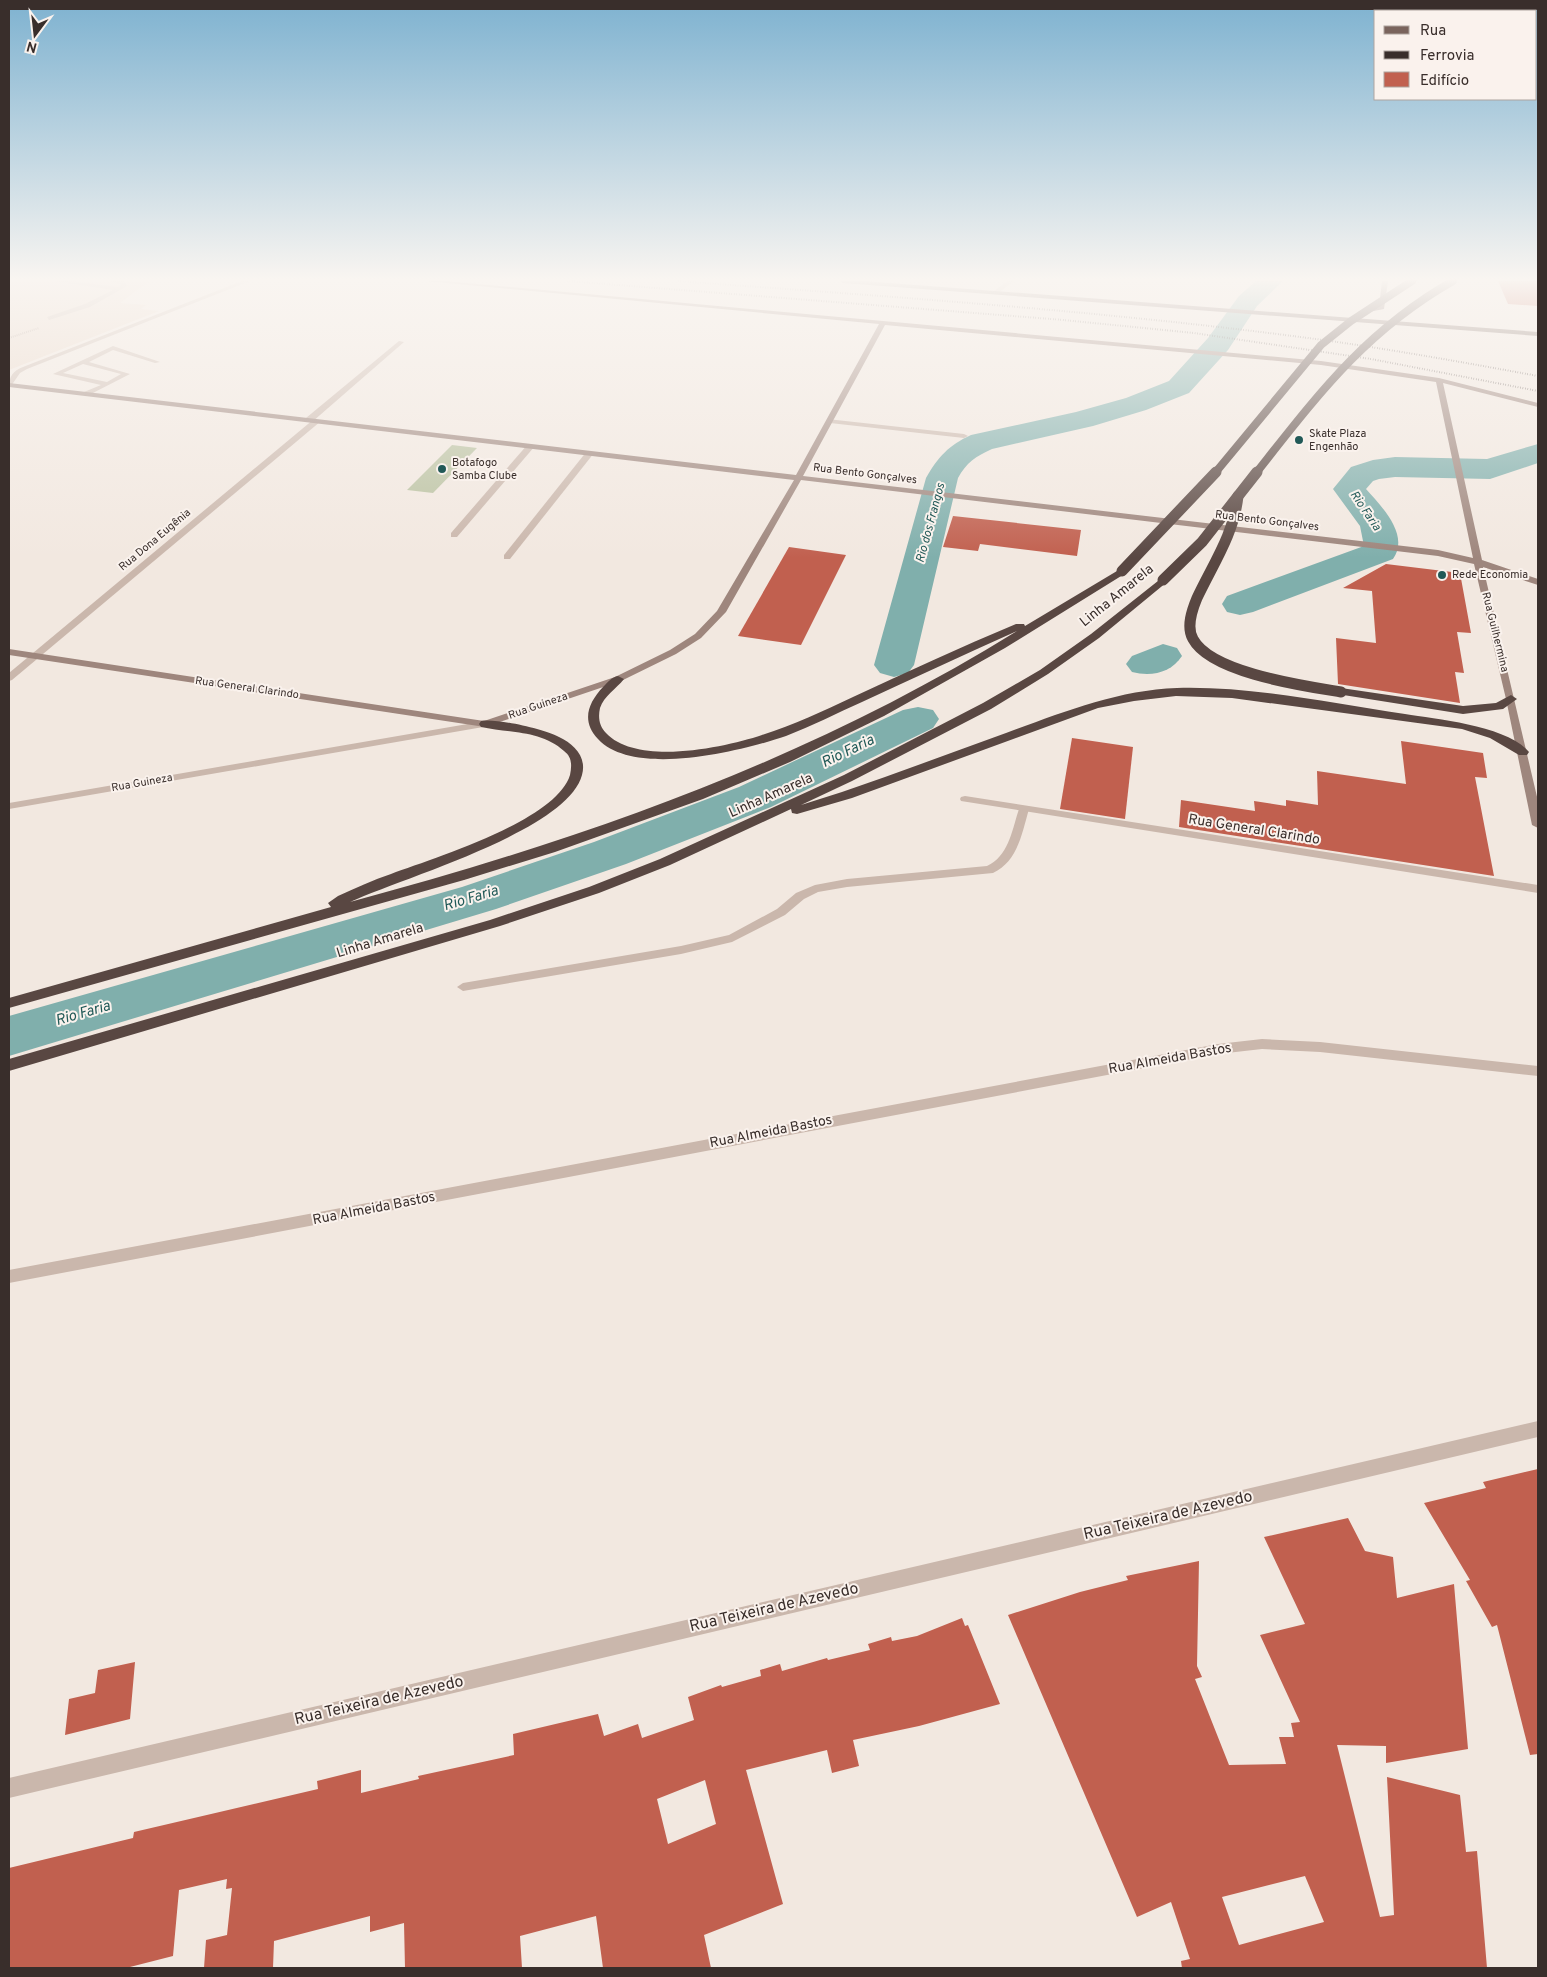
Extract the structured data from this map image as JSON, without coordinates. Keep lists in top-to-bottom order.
{
  "streets": {
    "highway": ["Linha Amarela"],
    "street": [
      "Rua Bento Gonçalves",
      "Rua Dona Eugênia",
      "Rua Guilhermina",
      "Rua General Clarindo",
      "Rua Guineza",
      "Rua Almeida Bastos",
      "Rua Teixeira de Azevedo"
    ]
  },
  "crossings": [
    ["Rua Bento Gonçalves", "Rua Dona Eugênia"],
    ["Rua Bento Gonçalves", "Rua Guilhermina"],
    ["Rua Bento Gonçalves", "Rua Guineza"],
    ["Rua Dona Eugênia", "Rua General Clarindo"],
    ["Rua General Clarindo", "Rua Guineza"]
  ],
  "water": ["Rio Faria", "Rio dos Frangos"],
  "places": ["Skate Plaza Engenhão", "Botafogo Samba Clube", "Rede Economia"],
  "legend": ["Rua", "Ferrovia", "Edifício"],
  "north": "bottom"
}
